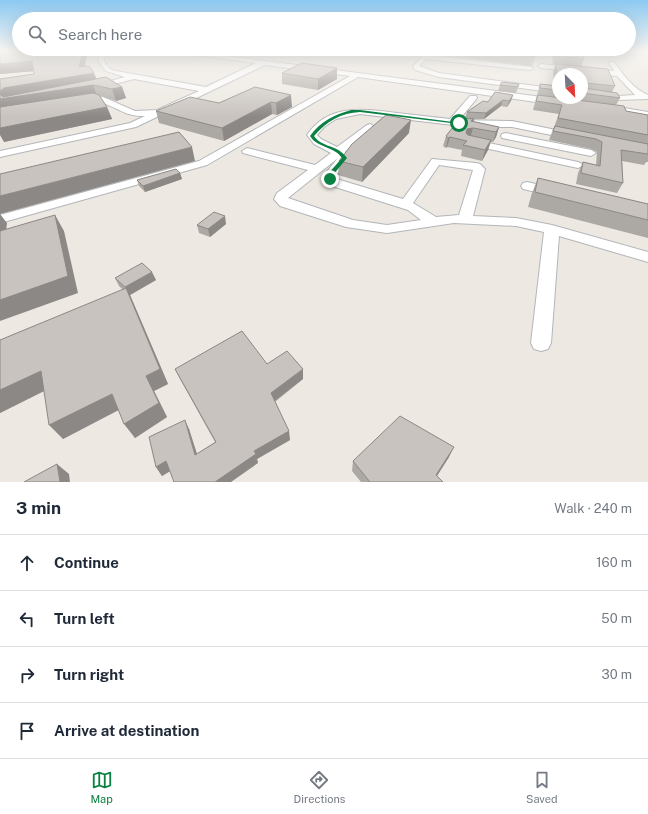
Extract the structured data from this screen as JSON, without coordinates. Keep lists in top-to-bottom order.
{
  "north": "bottom right",
  "page": {
    "search": "Search here",
    "heading": ["3 min", "Walk · 240 m"],
    "list": [
      ["Continue", "160 m"],
      ["Turn left", "50 m"],
      ["Turn right", "30 m"],
      "Arrive at destination"
    ],
    "nav": ["Map", "Directions", "Saved"]
  }
}
